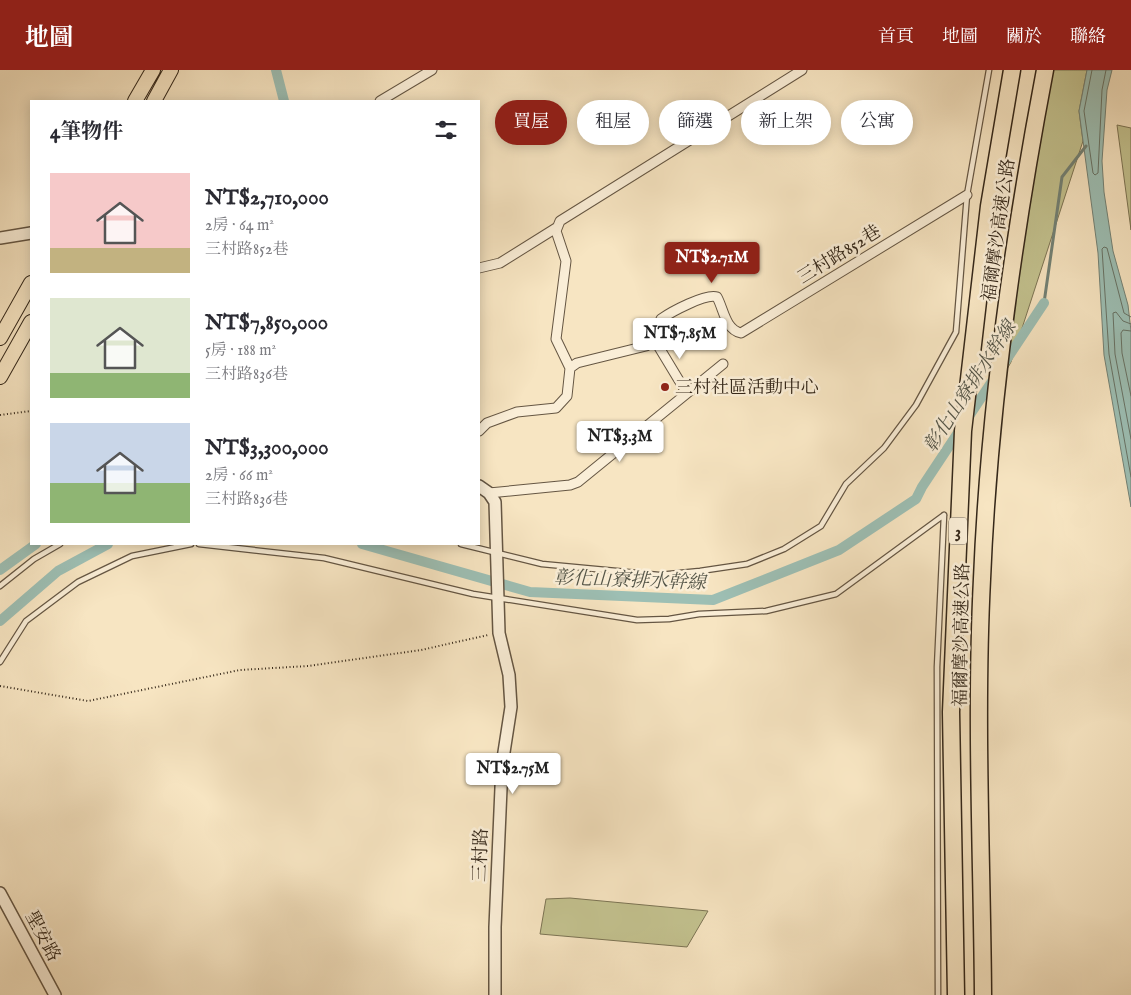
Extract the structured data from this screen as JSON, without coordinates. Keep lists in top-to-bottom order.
{
  "streets": {
    "highway": ["福爾摩沙高速公路", "3"],
    "street": ["三村路852巷", "三村路", "聖安路"]
  },
  "water": ["彰化山寮排水幹線"],
  "places": ["三村社區活動中心"],
  "page": {
    "header": "地圖",
    "nav": [
      "首頁",
      "地圖",
      "關於",
      "聯絡"
    ],
    "chip": [
      "買屋",
      "租屋",
      "篩選",
      "新上架",
      "公寓"
    ],
    "heading": "4筆物件",
    "list": [
      {
        "name": "NT$2,710,000",
        "note": "2房 · 64 m² · 三村路852巷"
      },
      {
        "name": "NT$7,850,000",
        "note": "5房 · 188 m² · 三村路836巷"
      },
      {
        "name": "NT$3,300,000",
        "note": "2房 · 66 m² · 三村路836巷"
      }
    ],
    "price": [
      "NT$2.71M",
      "NT$7.85M",
      "NT$3.3M",
      "NT$2.75M"
    ]
  }
}
